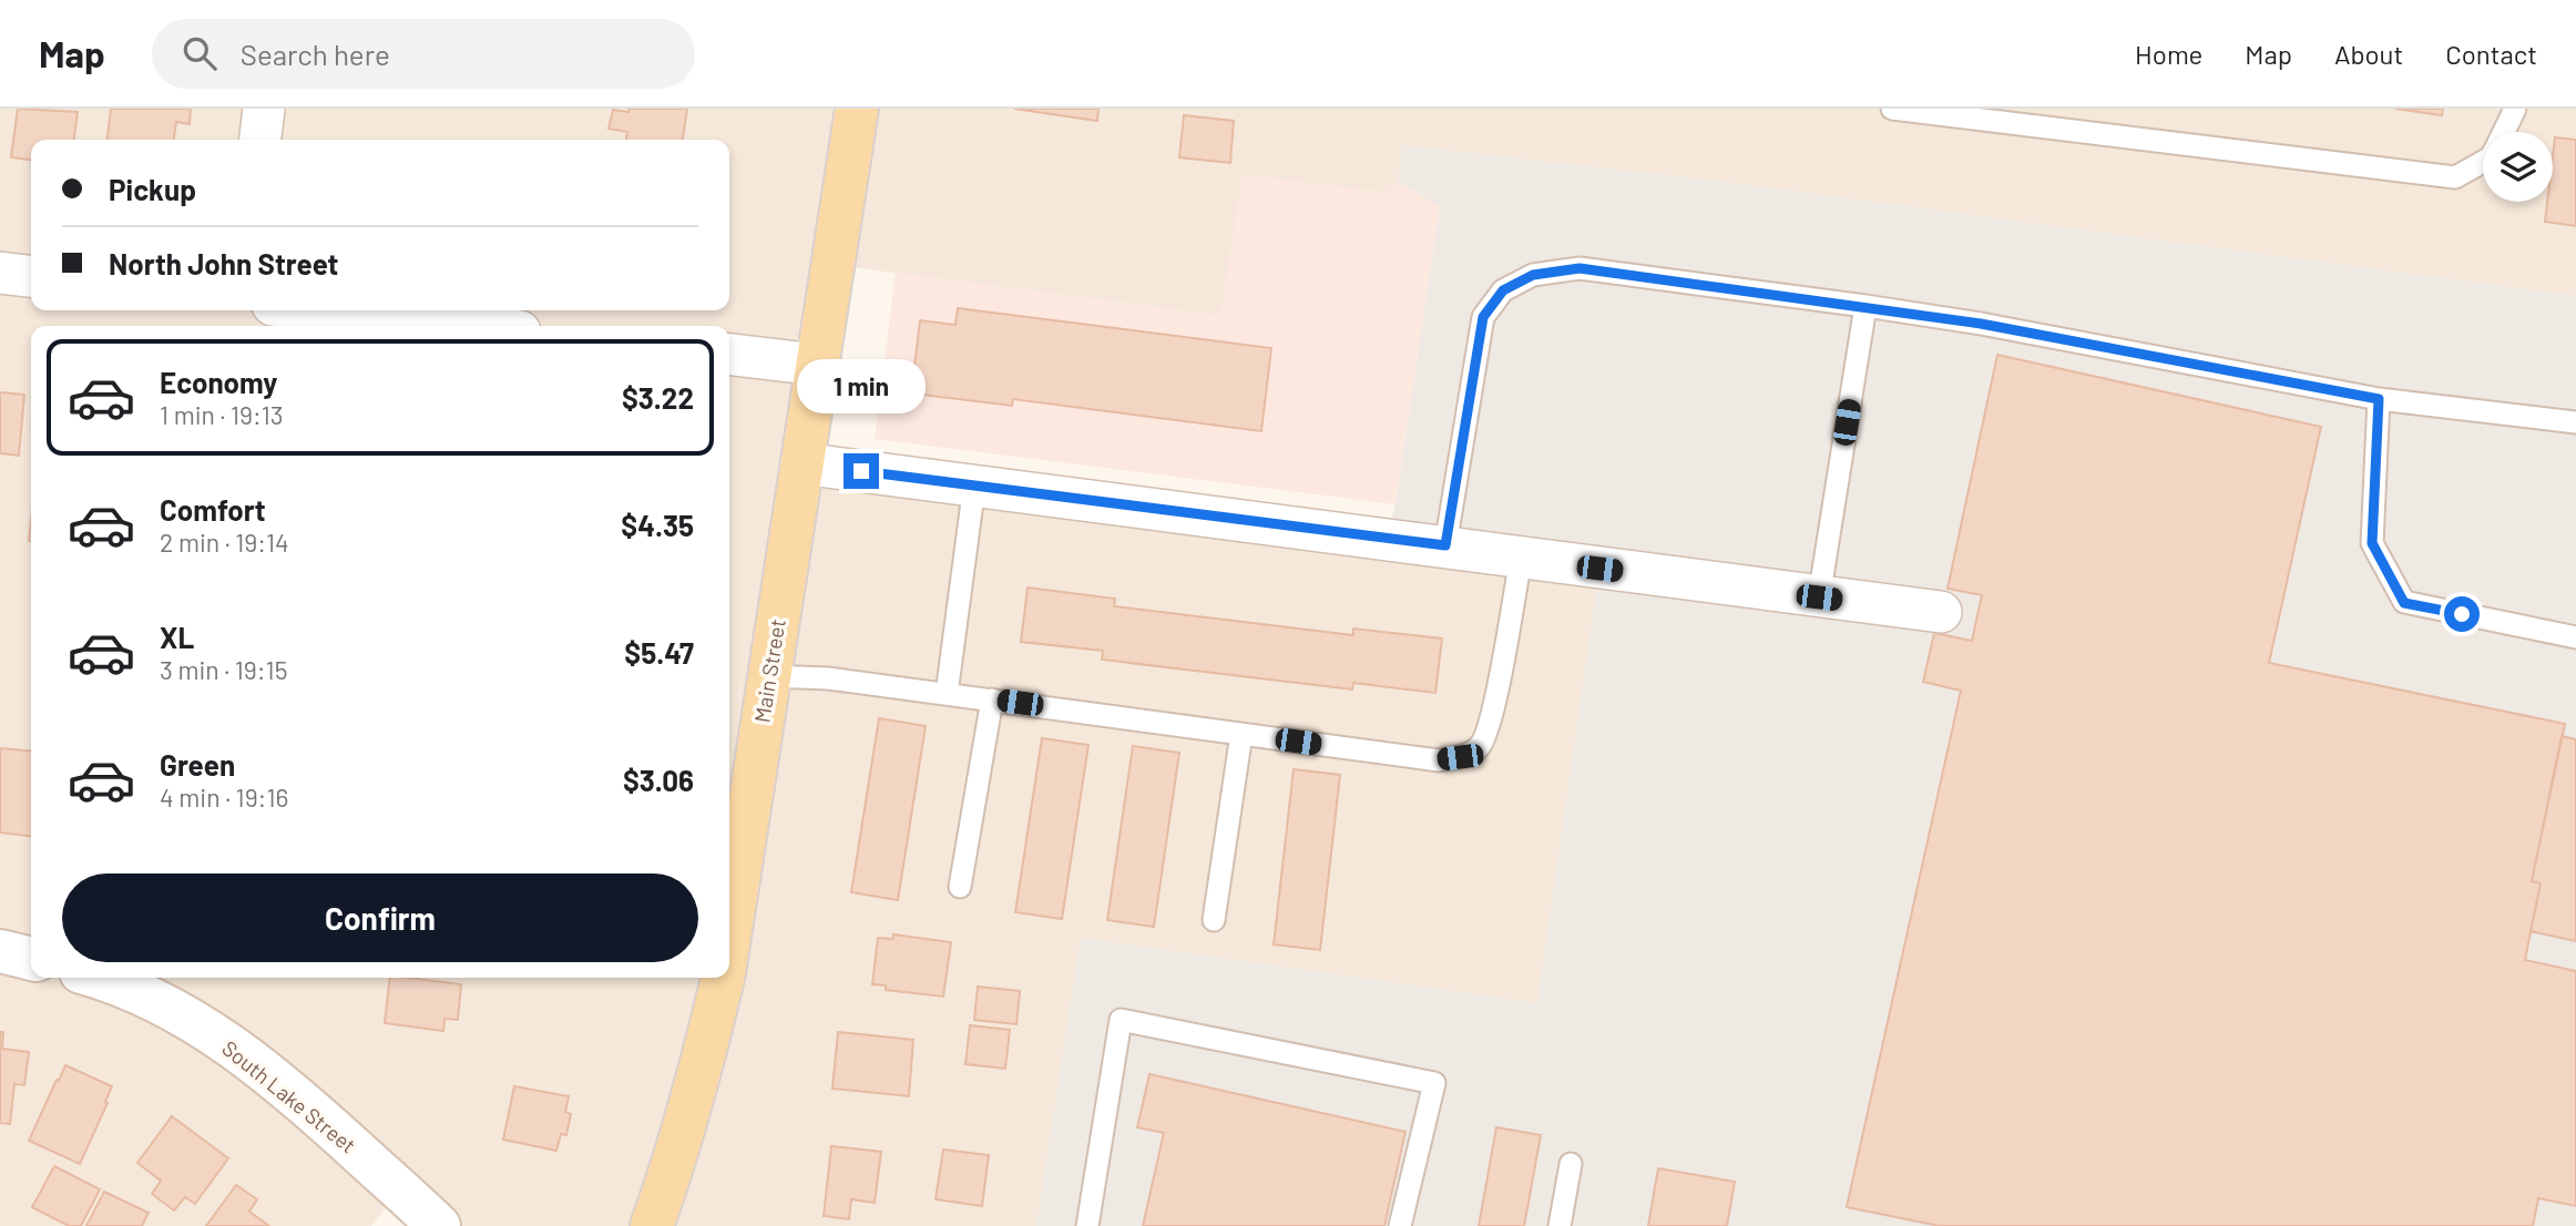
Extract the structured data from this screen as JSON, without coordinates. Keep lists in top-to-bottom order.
{
  "streets": {
    "main road": ["Main Street"],
    "street": ["South Lake Street"]
  },
  "page": {
    "header": "Map",
    "search": "Search here",
    "nav": [
      "Home",
      "Map",
      "About",
      "Contact"
    ],
    "banner": ["Pickup", "North John Street"],
    "list": [
      {
        "name": "Economy",
        "note": "1 min · 19:13",
        "value": "$3.22"
      },
      {
        "name": "Comfort",
        "note": "2 min · 19:14",
        "value": "$4.35"
      },
      {
        "name": "XL",
        "note": "3 min · 19:15",
        "value": "$5.47"
      },
      {
        "name": "Green",
        "note": "4 min · 19:16",
        "value": "$3.06"
      }
    ],
    "bubble": "1 min",
    "buttons": "Confirm"
  }
}
